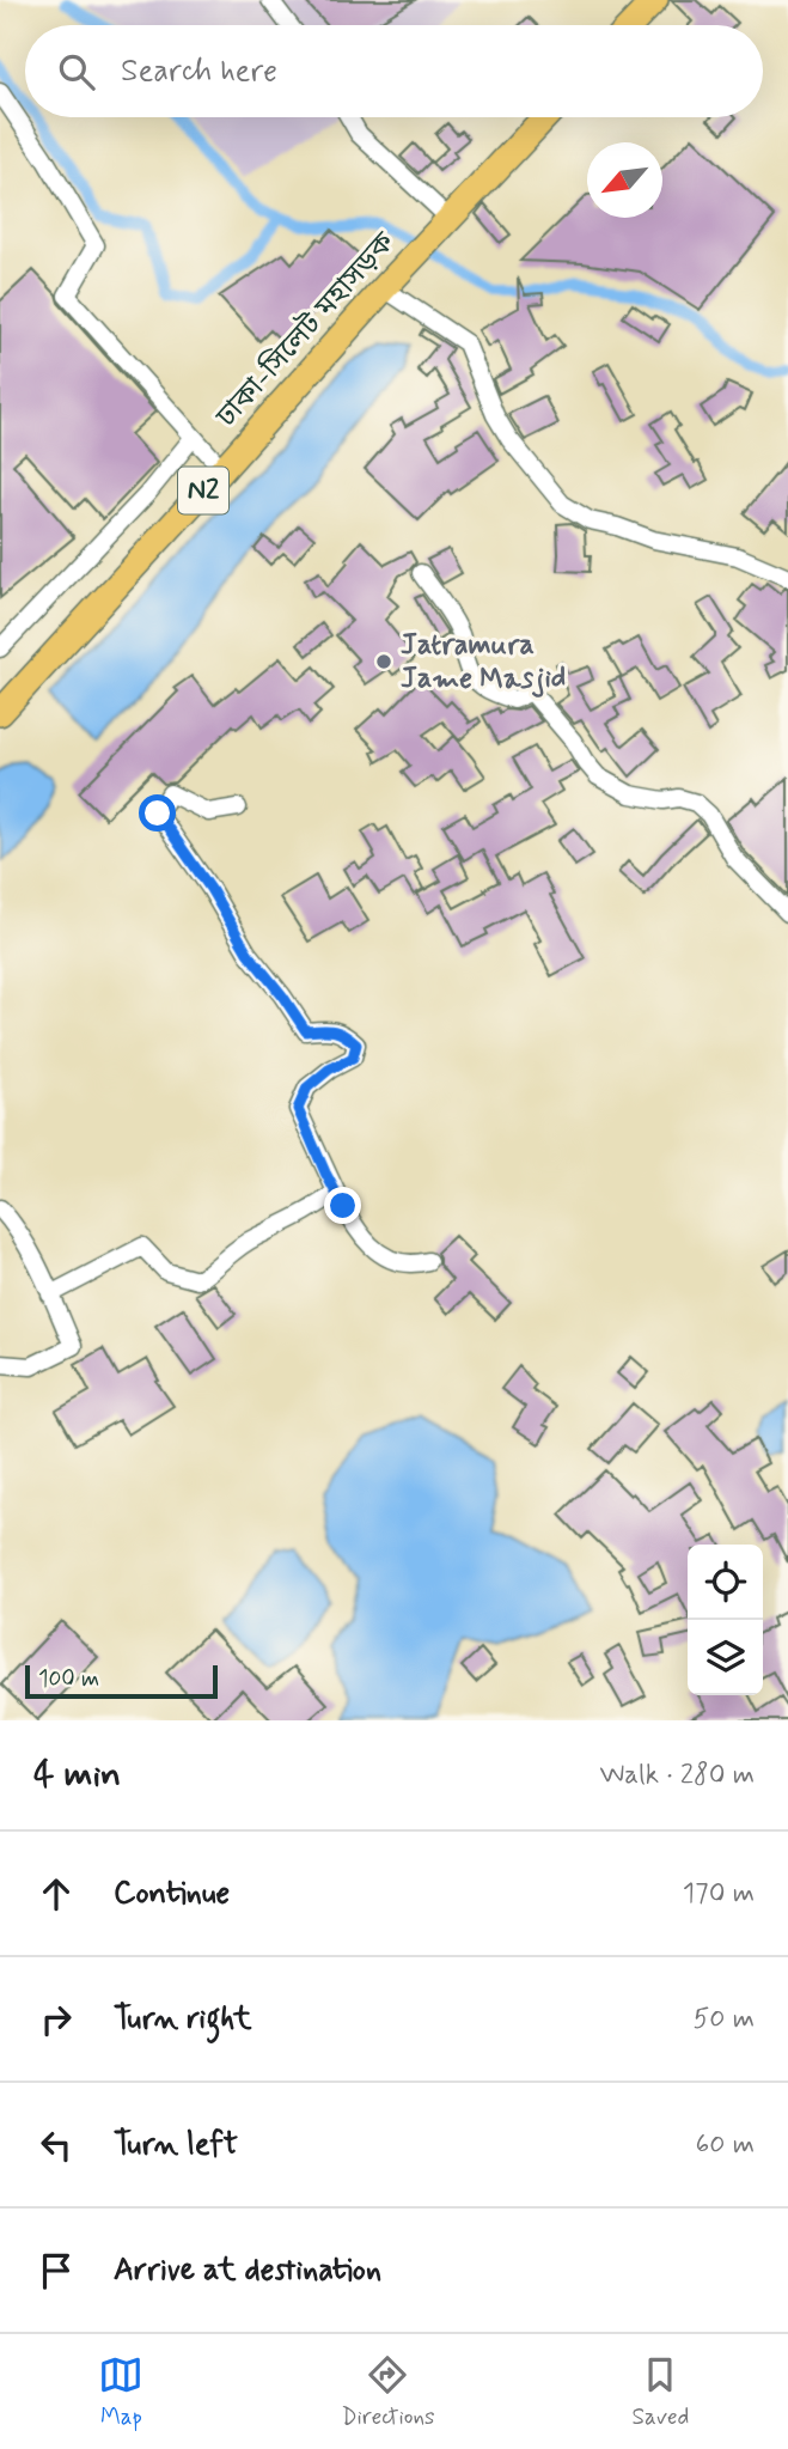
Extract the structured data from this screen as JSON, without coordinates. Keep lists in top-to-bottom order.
{
  "streets": {
    "highway": ["ঢাকা-সিলেট মহাসড়ক", "N2"]
  },
  "places": ["Jatramura Jame Masjid"],
  "scale_bar": "100 m",
  "north": "bottom left",
  "page": {
    "search": "Search here",
    "scale": "100 m",
    "heading": ["4 min", "Walk · 280 m"],
    "list": [
      ["Continue", "170 m"],
      ["Turn right", "50 m"],
      ["Turn left", "60 m"],
      "Arrive at destination"
    ],
    "nav": ["Map", "Directions", "Saved"]
  }
}
